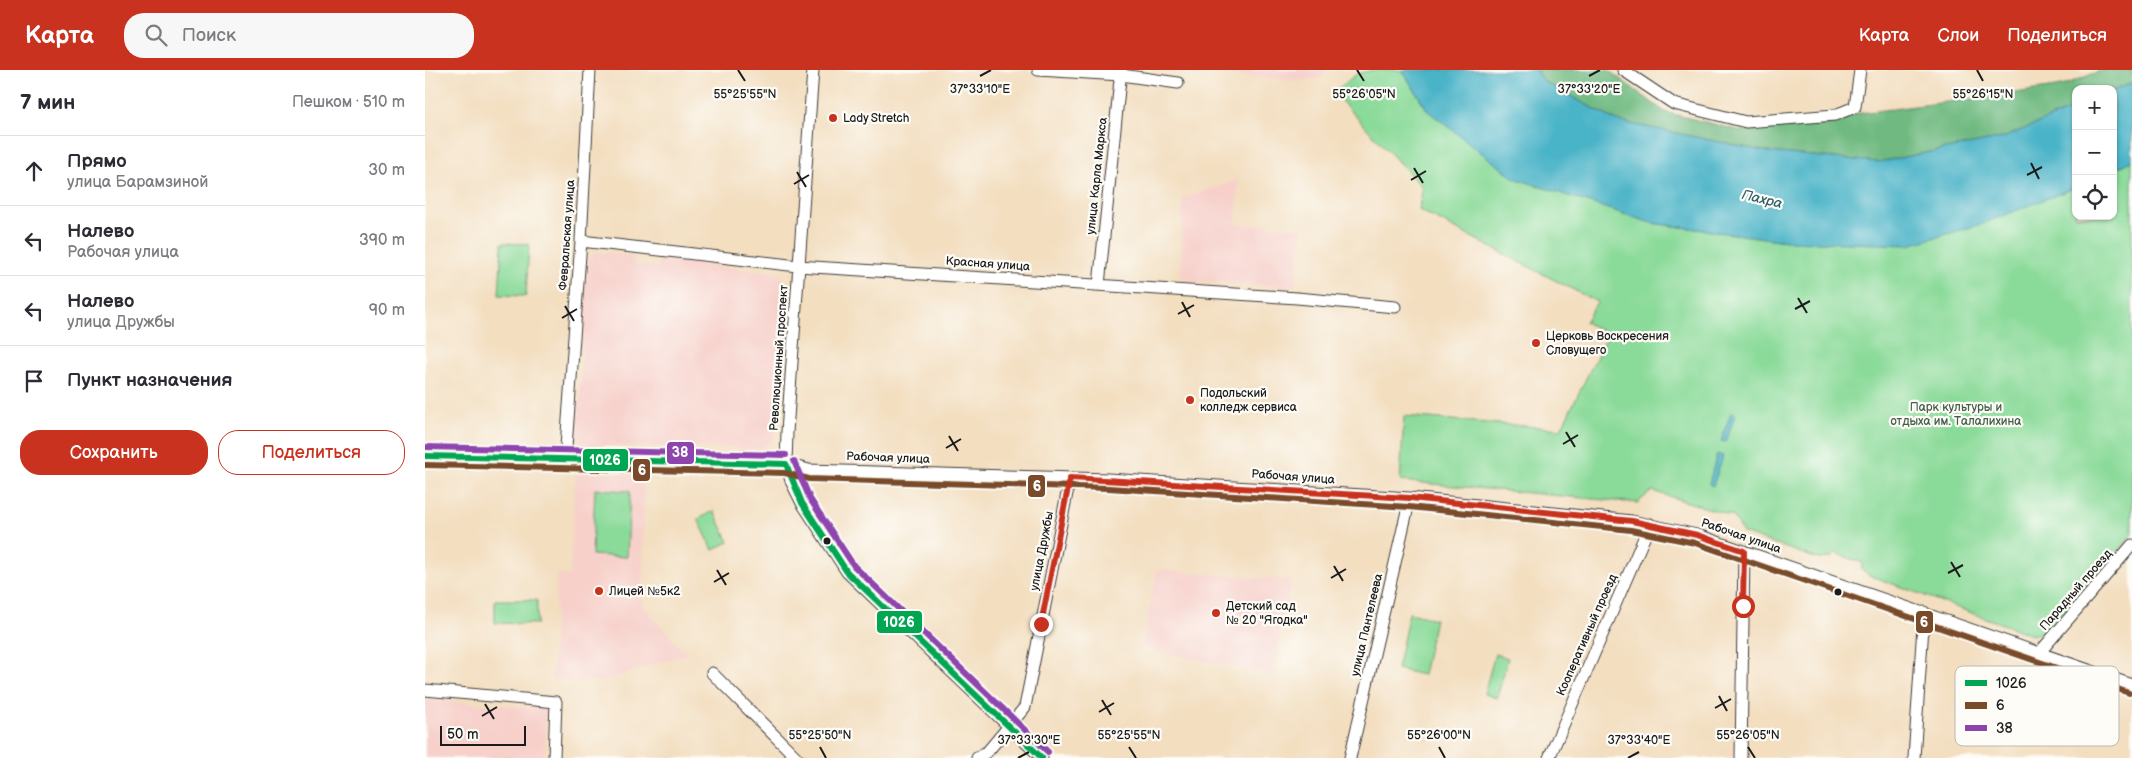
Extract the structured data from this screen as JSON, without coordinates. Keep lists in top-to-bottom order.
{
  "streets": {
    "street": [
      "улица Карла Маркса",
      "Февральская улица",
      "Красная улица",
      "Революционный проспект",
      "Рабочая улица",
      "улица Дружбы",
      "Парадный проезд",
      "улица Пантелеева",
      "Кооперативный проезд"
    ]
  },
  "crossings": [
    ["улица Карла Маркса", "Красная улица"],
    ["Февральская улица", "Красная улица"],
    ["Февральская улица", "Рабочая улица"],
    ["Красная улица", "Революционный проспект"],
    ["Революционный проспект", "Рабочая улица"],
    ["Революционный проспект", "улица Дружбы"],
    ["Рабочая улица", "улица Дружбы"],
    ["Рабочая улица", "Парадный проезд"],
    ["Рабочая улица", "улица Пантелеева"],
    ["Рабочая улица", "Кооперативный проезд"]
  ],
  "water": ["Пахра"],
  "parks": ["Парк культуры и отдыха им. Талалихина"],
  "places": [
    "Lady Stretch",
    "Церковь Воскресения Словущего",
    "Подольский колледж сервиса",
    "Лицей №5к2",
    "Детский сад № 20 \"Ягодка\""
  ],
  "lines": ["transit line 38", "transit line 1026", "transit line 6"],
  "legend": ["1026", "6", "38"],
  "scale_bar": "50 m",
  "page": {
    "header": "Карта",
    "search": "Поиск",
    "nav": ["Карта", "Слои", "Поделиться"],
    "heading": ["7 мин", "Пешком · 510 m"],
    "map_buttons": ["+", "−"],
    "list": [
      ["Прямо", "улица Барамзиной", "30 m"],
      ["Налево", "Рабочая улица", "390 m"],
      ["Налево", "улица Дружбы", "90 m"],
      "Пункт назначения"
    ],
    "buttons": ["Сохранить", "Поделиться"],
    "scale": "50 m"
  },
  "coordinates": [
    "37°33'10\"E",
    "37°33'20\"E",
    "55°26'15\"N",
    "55°25'55\"N",
    "55°26'05\"N",
    "55°25'50\"N",
    "55°26'00\"N",
    "37°33'30\"E",
    "37°33'40\"E"
  ]
}
